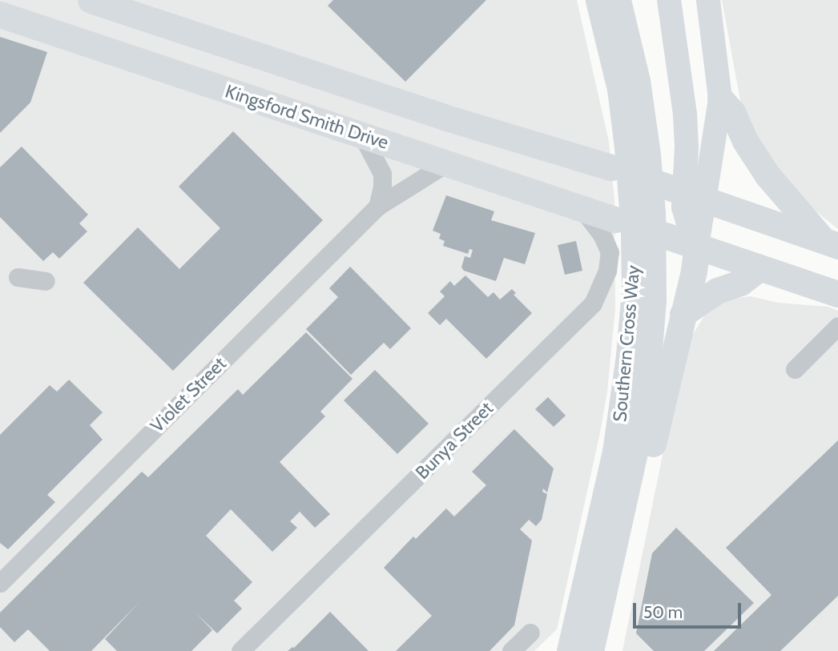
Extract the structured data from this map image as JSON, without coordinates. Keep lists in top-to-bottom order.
{
  "streets": {
    "highway": ["Kingsford Smith Drive", "Southern Cross Way"],
    "street": ["Violet Street", "Bunya Street"]
  },
  "crossings": [
    ["Kingsford Smith Drive", "Violet Street"],
    ["Kingsford Smith Drive", "Bunya Street"]
  ],
  "scale_bar": "50 m"
}
